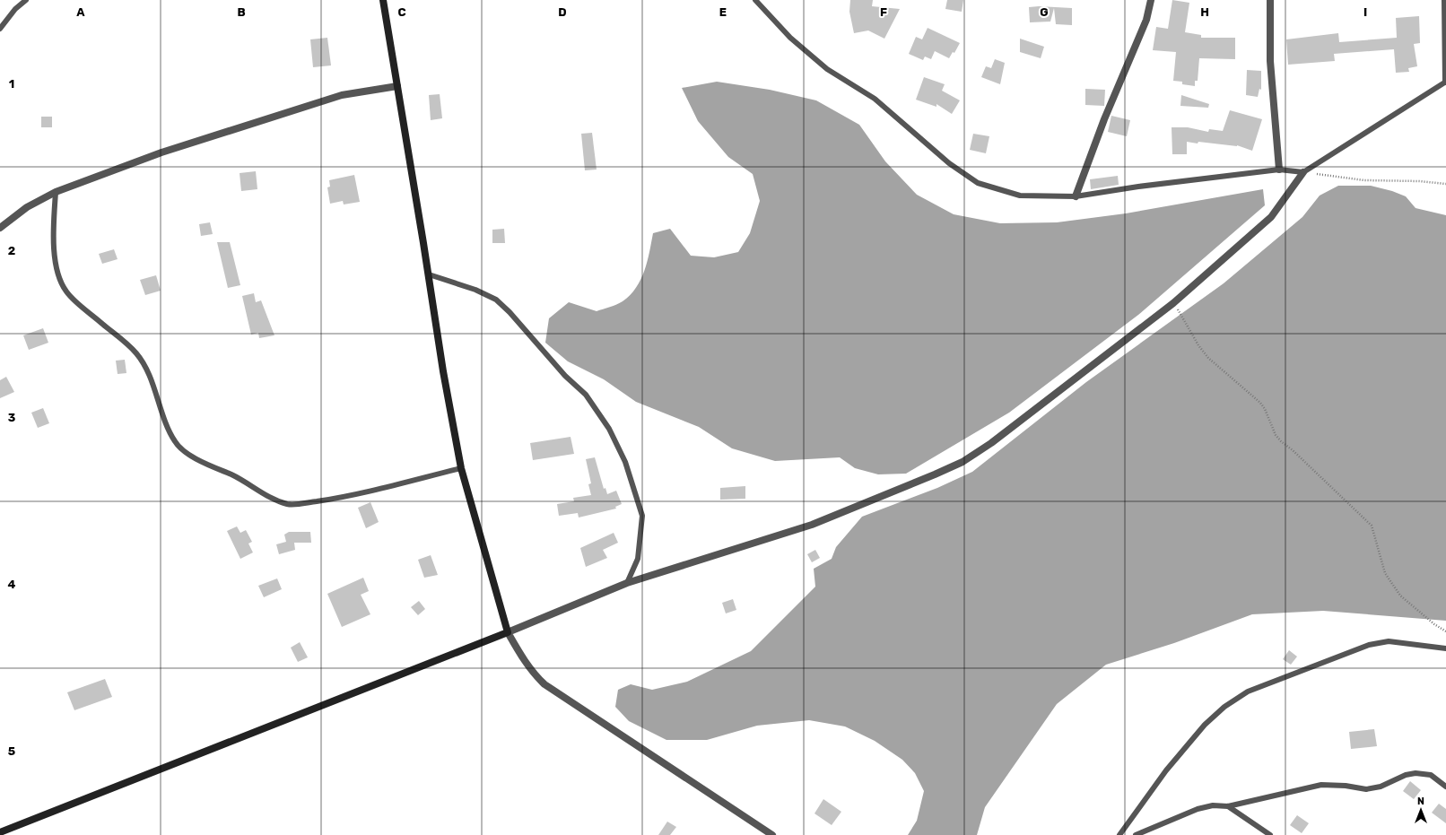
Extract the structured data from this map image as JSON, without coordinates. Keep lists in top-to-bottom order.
{
  "north": "top",
  "grid": {
    "columns": [
      "A",
      "B",
      "C",
      "D",
      "E",
      "F",
      "G",
      "H",
      "I"
    ],
    "rows": [
      "1",
      "2",
      "3",
      "4",
      "5"
    ]
  }
}
